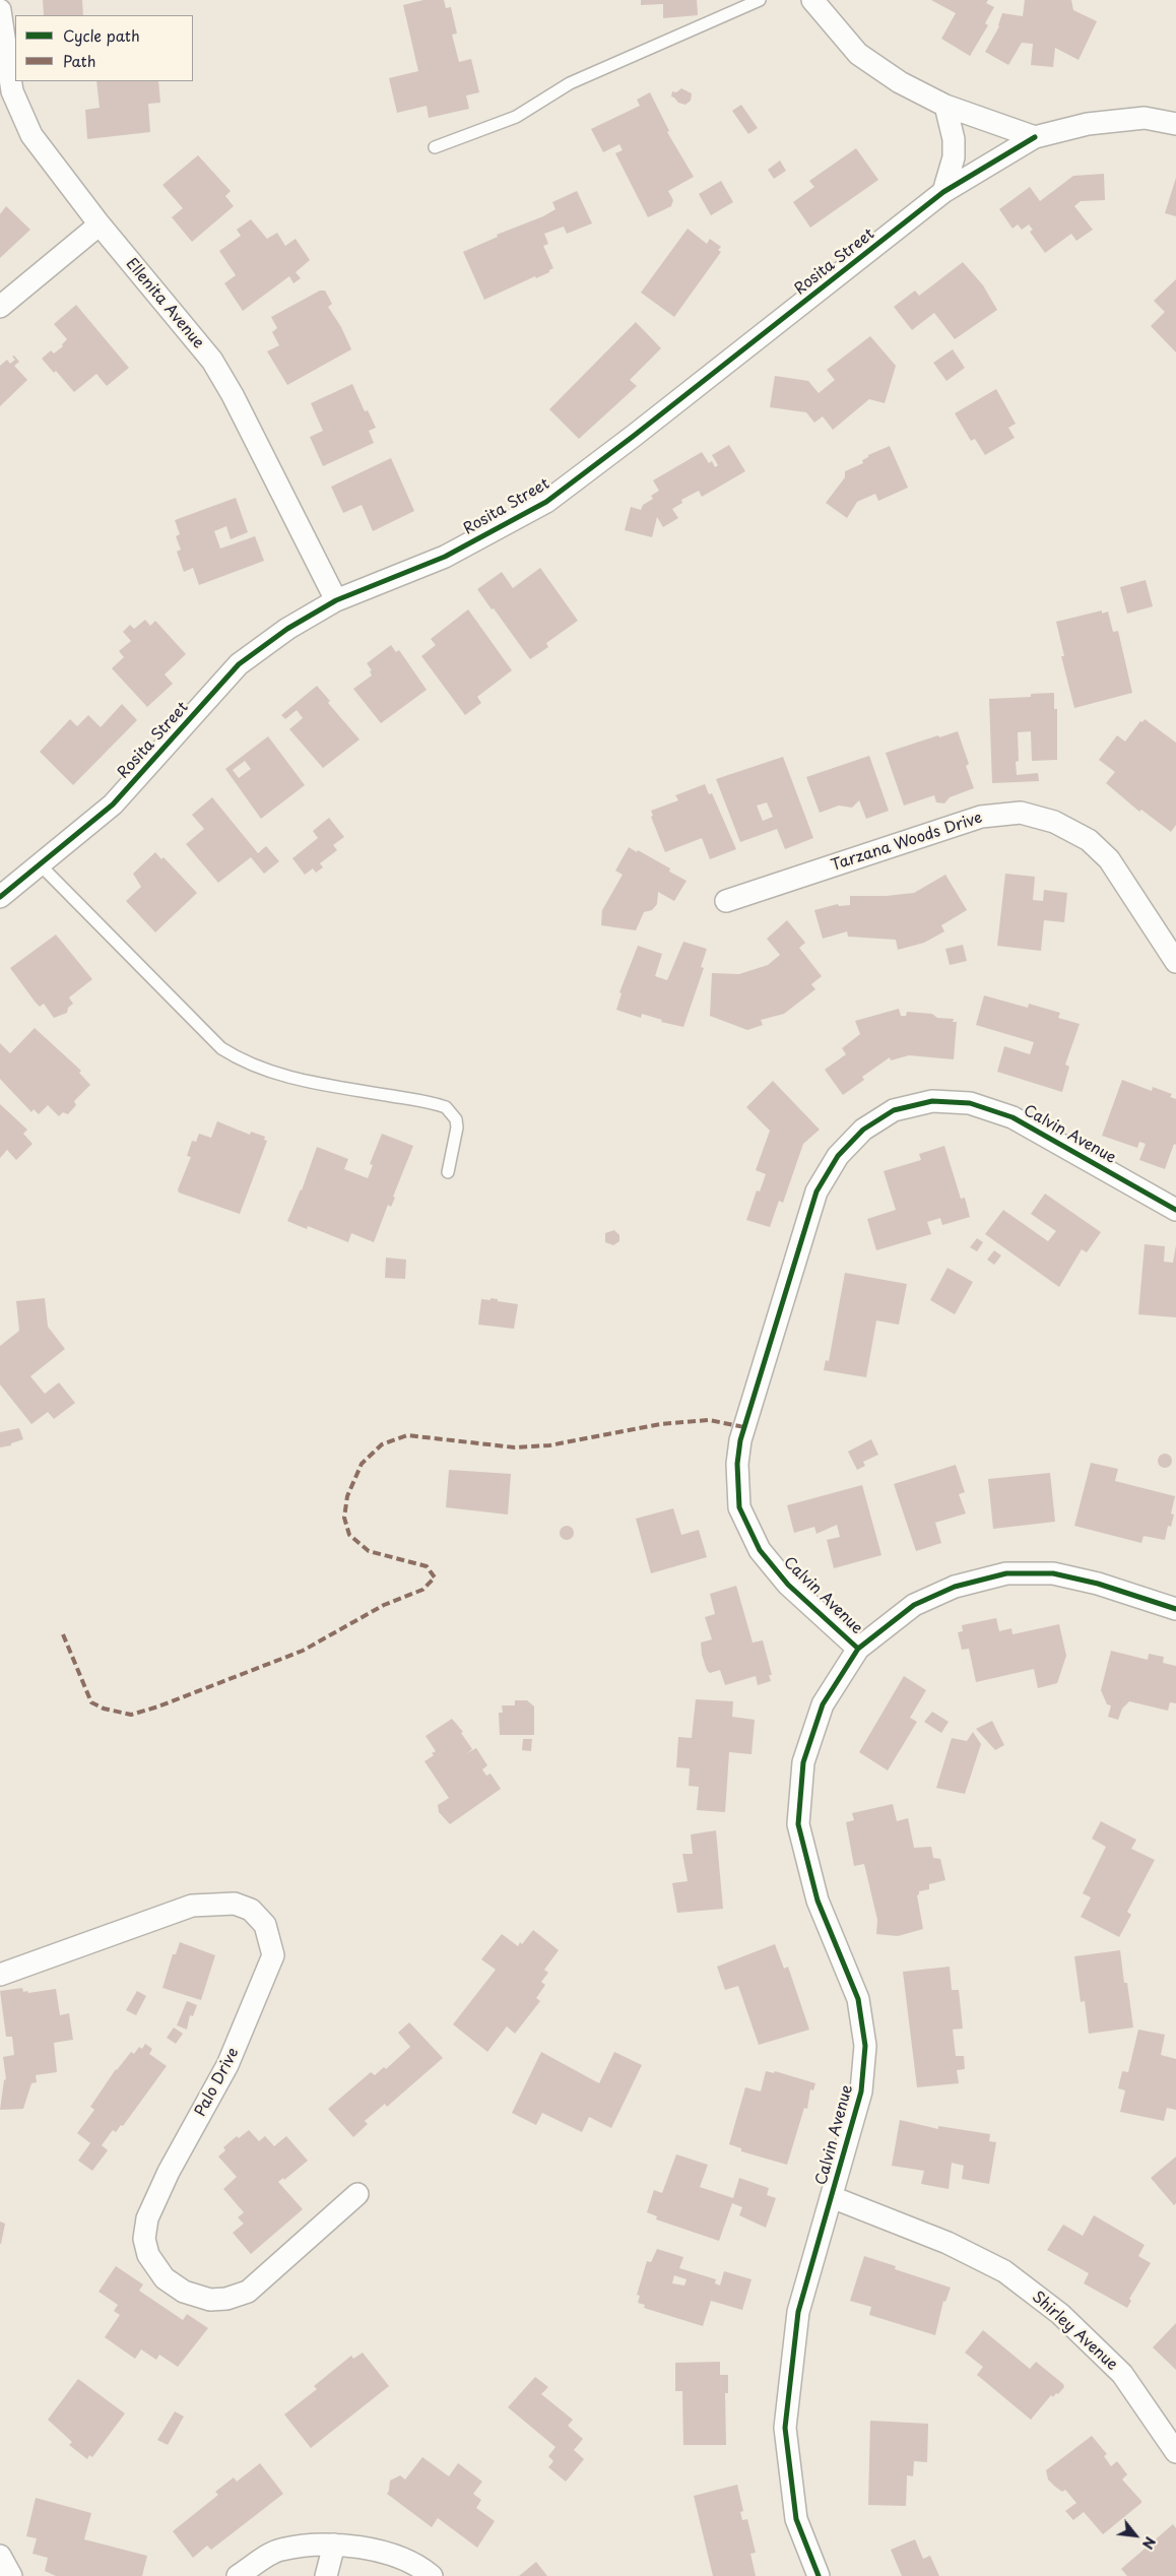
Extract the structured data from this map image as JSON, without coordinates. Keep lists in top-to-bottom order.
{
  "streets": {
    "street": [
      "Rosita Street",
      "Ellenita Avenue",
      "Tarzana Woods Drive",
      "Calvin Avenue",
      "Palo Drive",
      "Shirley Avenue"
    ]
  },
  "crossings": [
    ["Rosita Street", "Ellenita Avenue"],
    ["Calvin Avenue", "Shirley Avenue"]
  ],
  "legend": ["Cycle path", "Path"],
  "north": "bottom right"
}
